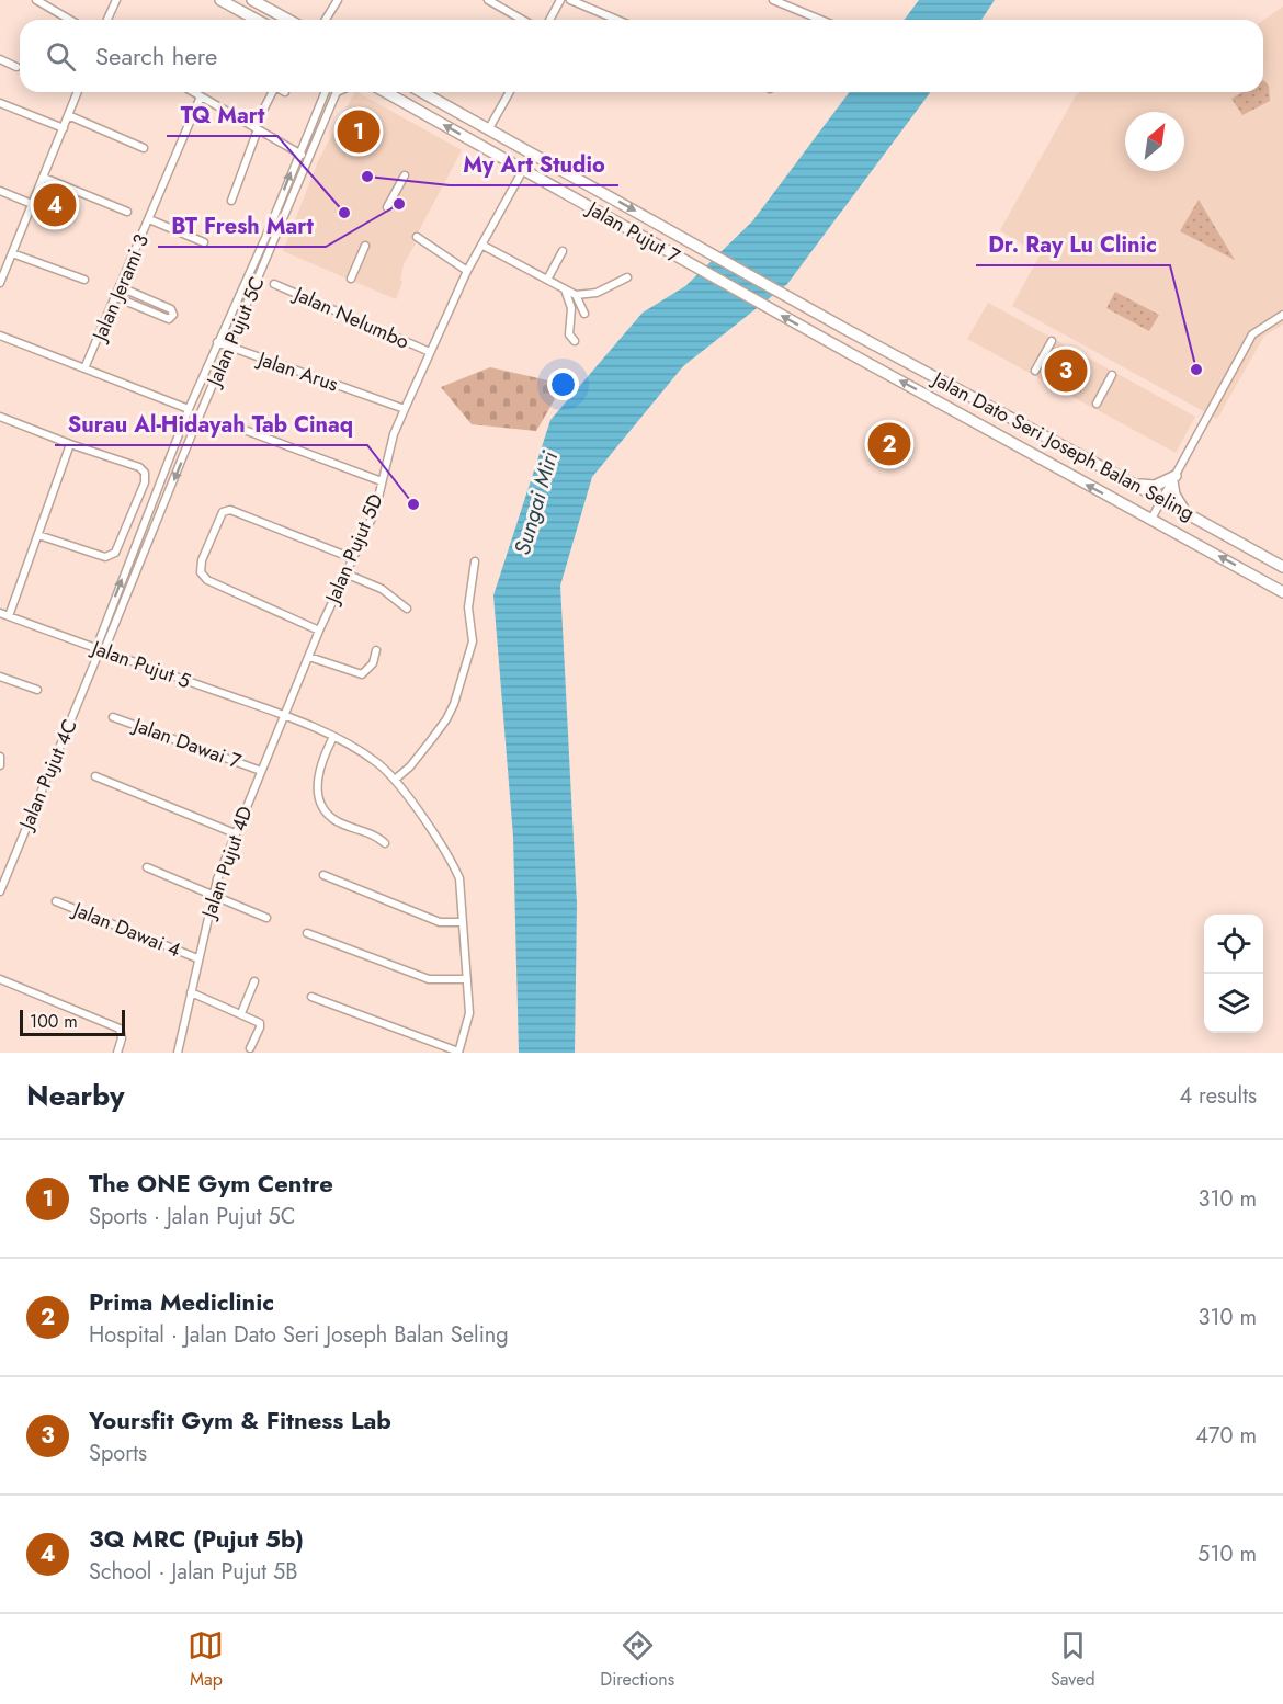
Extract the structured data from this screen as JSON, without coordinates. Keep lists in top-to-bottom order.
{
  "streets": {
    "main road": ["Jalan Pujut 7", "Jalan Dato Seri Joseph Balan Seling"],
    "street": [
      "Jalan Jerami 3",
      "Jalan Nelumbo",
      "Jalan Pujut 5C",
      "Jalan Arus",
      "Jalan Pujut 5D",
      "Jalan Pujut 5",
      "Jalan Dawai 7",
      "Jalan Pujut 4C",
      "Jalan Pujut 4D",
      "Jalan Dawai 4"
    ]
  },
  "crossings": [
    ["Jalan Pujut 7", "Jalan Dato Seri Joseph Balan Seling"],
    ["Jalan Pujut 7", "Jalan Pujut 5D"],
    ["Jalan Nelumbo", "Jalan Pujut 5D"],
    ["Jalan Pujut 5C", "Jalan Arus"],
    ["Jalan Pujut 5C", "Jalan Pujut 5"],
    ["Jalan Pujut 5C", "Jalan Pujut 4C"],
    ["Jalan Arus", "Jalan Pujut 5D"],
    ["Jalan Pujut 5D", "Jalan Pujut 5"],
    ["Jalan Pujut 5D", "Jalan Pujut 4D"],
    ["Jalan Pujut 5", "Jalan Pujut 4D"],
    ["Jalan Dawai 7", "Jalan Pujut 4D"],
    ["Jalan Pujut 4D", "Jalan Dawai 4"]
  ],
  "water": ["Sungai Miri"],
  "places": [
    "My Art Studio",
    "BT Fresh Mart",
    "TQ Mart",
    "Dr. Ray Lu Clinic",
    "Surau Al-Hidayah Tab Cinaq"
  ],
  "scale_bar": "100 m",
  "north": "top right",
  "page": {
    "search": "Search here",
    "pins": [
      "1",
      "4",
      "3",
      "2"
    ],
    "scale": "100 m",
    "heading": ["Nearby", "4 results"],
    "list": [
      {
        "mark": "1",
        "name": "The ONE Gym Centre",
        "note": "Sports · Jalan Pujut 5C",
        "value": "310 m"
      },
      {
        "mark": "2",
        "name": "Prima Mediclinic",
        "note": "Hospital · Jalan Dato Seri Joseph Balan Seling",
        "value": "310 m"
      },
      {
        "mark": "3",
        "name": "Yoursfit Gym & Fitness Lab",
        "note": "Sports",
        "value": "470 m"
      },
      {
        "mark": "4",
        "name": "3Q MRC (Pujut 5b)",
        "note": "School · Jalan Pujut 5B",
        "value": "510 m"
      }
    ],
    "nav": ["Map", "Directions", "Saved"]
  }
}
